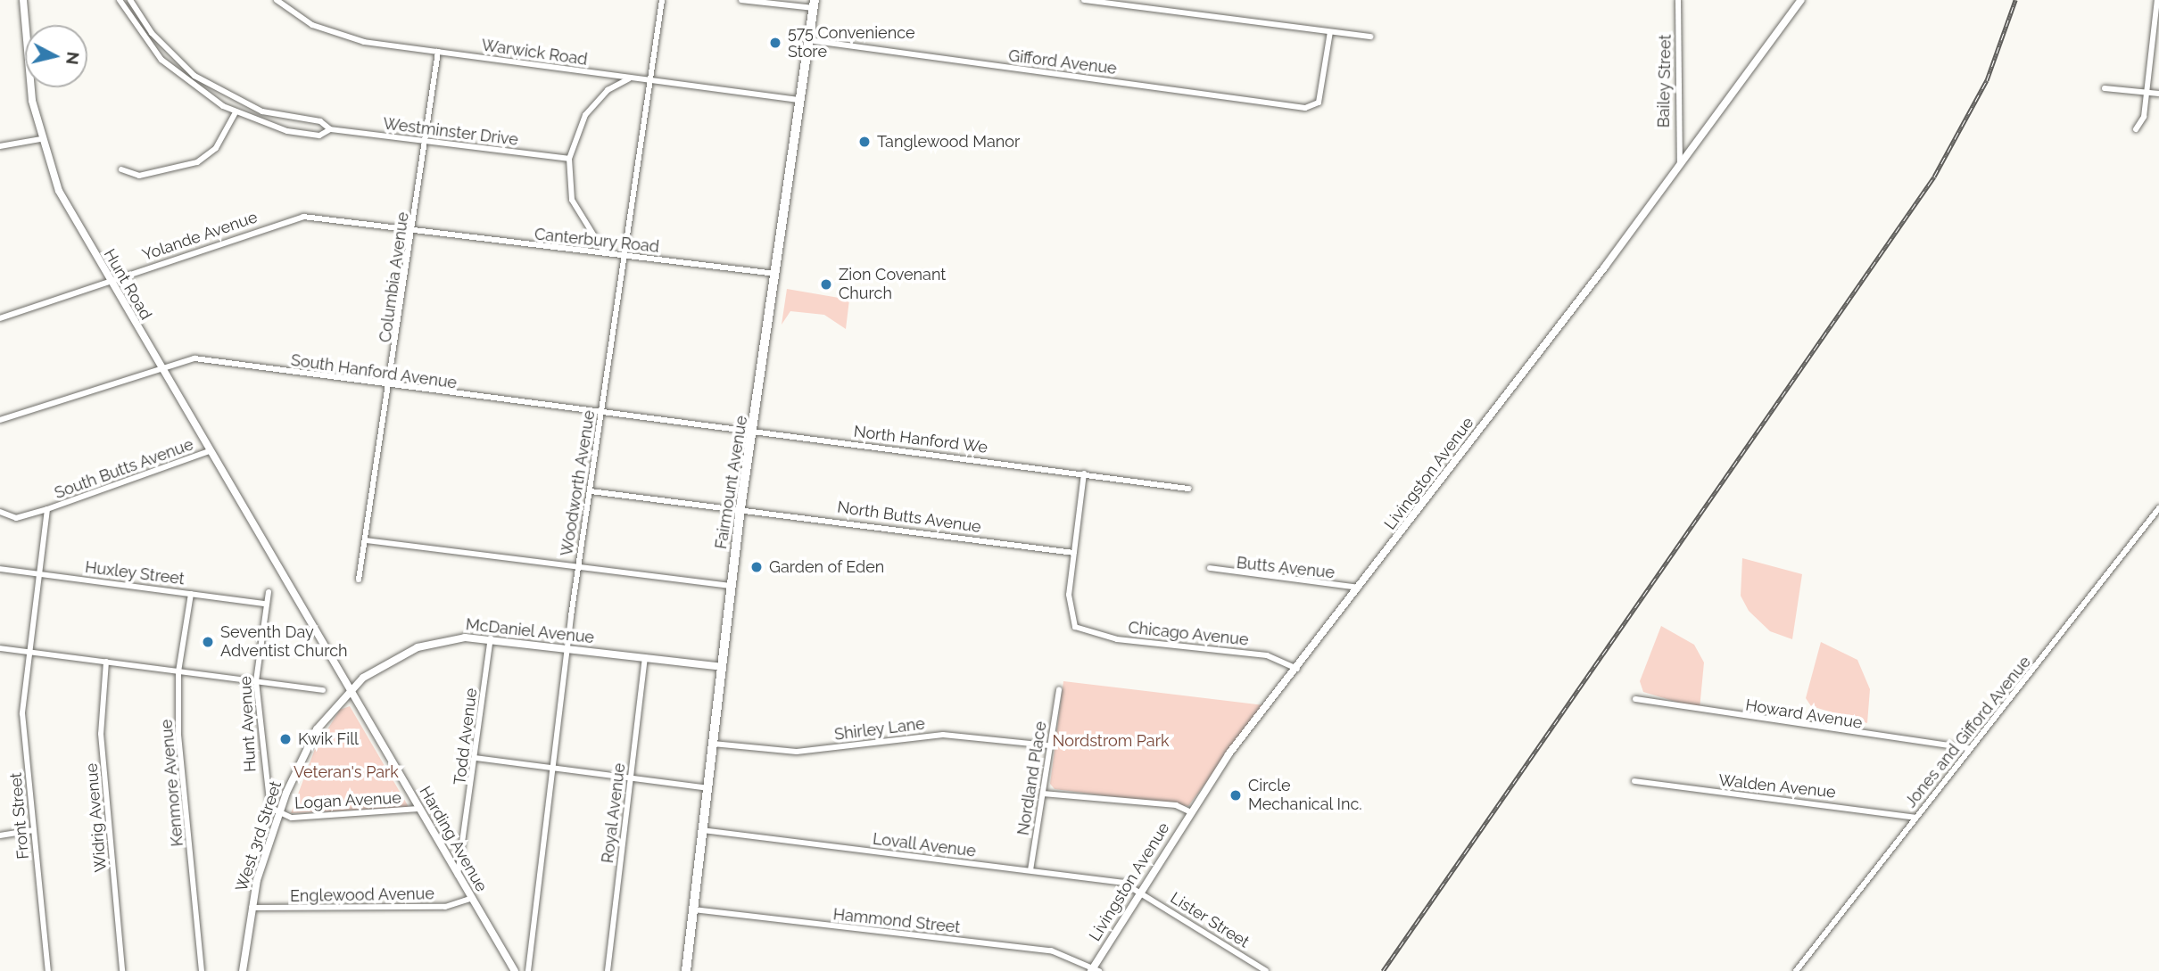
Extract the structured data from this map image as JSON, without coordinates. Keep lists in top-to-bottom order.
{
  "streets": {
    "main road": ["Fairmount Avenue"],
    "street": [
      "Warwick Road",
      "Gifford Avenue",
      "Bailey Street",
      "Westminster Drive",
      "Yolande Avenue",
      "Canterbury Road",
      "Columbia Avenue",
      "Hunt Road",
      "South Hanford Avenue",
      "North Hanford We",
      "South Butts Avenue",
      "Livingston Avenue",
      "Woodworth Avenue",
      "North Butts Avenue",
      "Butts Avenue",
      "Huxley Street",
      "McDaniel Avenue",
      "Chicago Avenue",
      "Howard Avenue",
      "Hunt Avenue",
      "Shirley Lane",
      "Jones and Gifford Avenue",
      "Todd Avenue",
      "Nordland Place",
      "Kenmore Avenue",
      "Walden Avenue",
      "Logan Avenue",
      "Royal Avenue",
      "Front Street",
      "Widrig Avenue",
      "West 3rd Street",
      "Harding Avenue",
      "Lovall Avenue",
      "Englewood Avenue",
      "Lister Street",
      "Hammond Street"
    ]
  },
  "crossings": [
    ["Warwick Road", "Columbia Avenue"],
    ["Warwick Road", "Fairmount Avenue"],
    ["Warwick Road", "Woodworth Avenue"],
    ["Gifford Avenue", "Fairmount Avenue"],
    ["Bailey Street", "Livingston Avenue"],
    ["Westminster Drive", "Columbia Avenue"],
    ["Yolande Avenue", "Canterbury Road"],
    ["Yolande Avenue", "Columbia Avenue"],
    ["Yolande Avenue", "Hunt Road"],
    ["Canterbury Road", "Columbia Avenue"],
    ["Canterbury Road", "Fairmount Avenue"],
    ["Canterbury Road", "Woodworth Avenue"],
    ["Columbia Avenue", "South Hanford Avenue"],
    ["Hunt Road", "South Hanford Avenue"],
    ["Hunt Road", "South Butts Avenue"],
    ["Hunt Road", "Harding Avenue"],
    ["South Hanford Avenue", "North Hanford We"],
    ["South Hanford Avenue", "Fairmount Avenue"],
    ["South Hanford Avenue", "Woodworth Avenue"],
    ["North Hanford We", "Fairmount Avenue"],
    ["South Butts Avenue", "Front Street"],
    ["Livingston Avenue", "Butts Avenue"],
    ["Livingston Avenue", "Chicago Avenue"],
    ["Livingston Avenue", "Lovall Avenue"],
    ["Livingston Avenue", "Lister Street"],
    ["Livingston Avenue", "Hammond Street"],
    ["Fairmount Avenue", "North Butts Avenue"],
    ["Fairmount Avenue", "McDaniel Avenue"],
    ["Fairmount Avenue", "Shirley Lane"],
    ["Fairmount Avenue", "Lovall Avenue"],
    ["Fairmount Avenue", "Hammond Street"],
    ["Woodworth Avenue", "McDaniel Avenue"],
    ["North Butts Avenue", "Chicago Avenue"],
    ["Huxley Street", "Hunt Avenue"],
    ["Huxley Street", "Kenmore Avenue"],
    ["Huxley Street", "Front Street"],
    ["McDaniel Avenue", "Todd Avenue"],
    ["McDaniel Avenue", "Royal Avenue"],
    ["McDaniel Avenue", "West 3rd Street"],
    ["McDaniel Avenue", "Harding Avenue"],
    ["Howard Avenue", "Jones and Gifford Avenue"],
    ["Hunt Avenue", "Logan Avenue"],
    ["Hunt Avenue", "West 3rd Street"],
    ["Shirley Lane", "Nordland Place"],
    ["Jones and Gifford Avenue", "Walden Avenue"],
    ["Todd Avenue", "Harding Avenue"],
    ["Nordland Place", "Lovall Avenue"],
    ["Logan Avenue", "West 3rd Street"],
    ["Logan Avenue", "Harding Avenue"],
    ["West 3rd Street", "Harding Avenue"],
    ["West 3rd Street", "Englewood Avenue"],
    ["Harding Avenue", "Englewood Avenue"],
    ["Lovall Avenue", "Lister Street"]
  ],
  "parks": ["Nordstrom Park", "Veteran's Park"],
  "places": [
    "575 Convenience Store",
    "Tanglewood Manor",
    "Zion Covenant Church",
    "Garden of Eden",
    "Seventh Day Adventist Church",
    "Kwik Fill",
    "Circle Mechanical Inc."
  ],
  "north": "right"
}
